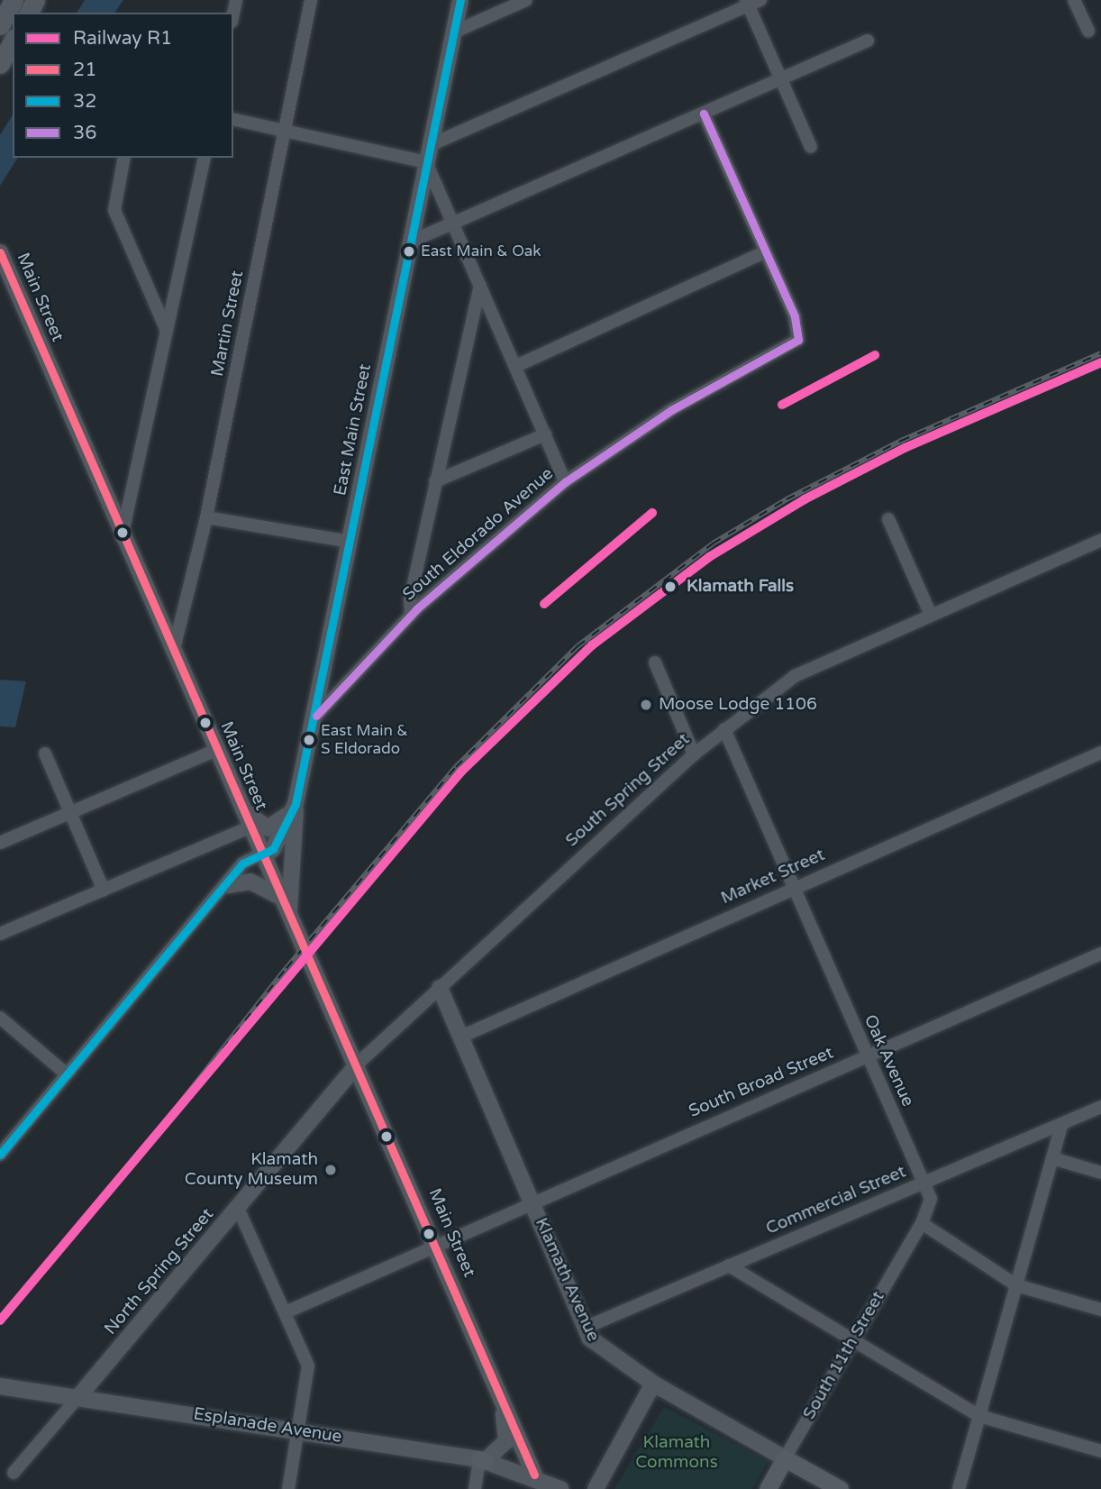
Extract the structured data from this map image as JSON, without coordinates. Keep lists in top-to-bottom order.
{
  "streets": {
    "main road": ["Klamath Avenue", "South 11th Street"],
    "street": [
      "Main Street",
      "Martin Street",
      "East Main Street",
      "South Eldorado Avenue",
      "South Spring Street",
      "Market Street",
      "Oak Avenue",
      "South Broad Street",
      "Commercial Street",
      "North Spring Street",
      "Esplanade Avenue"
    ]
  },
  "crossings": [
    ["Main Street", "Martin Street"],
    ["Main Street", "East Main Street"],
    ["Main Street", "South Spring Street"],
    ["Main Street", "South Broad Street"],
    ["Main Street", "North Spring Street"],
    ["Main Street", "Esplanade Avenue"],
    ["East Main Street", "South Eldorado Avenue"],
    ["South Spring Street", "Oak Avenue"],
    ["South Spring Street", "North Spring Street"],
    ["South Spring Street", "Klamath Avenue"],
    ["Market Street", "Oak Avenue"],
    ["Market Street", "Klamath Avenue"],
    ["Oak Avenue", "South Broad Street"],
    ["Oak Avenue", "Commercial Street"],
    ["Oak Avenue", "South 11th Street"],
    ["South Broad Street", "Klamath Avenue"],
    ["Commercial Street", "Klamath Avenue"],
    ["North Spring Street", "Esplanade Avenue"],
    ["Klamath Avenue", "South 11th Street"]
  ],
  "parks": ["Klamath Commons"],
  "places": [
    "East Main & Oak",
    "Klamath Falls",
    "Moose Lodge 1106",
    "East Main & S Eldorado",
    "Klamath County Museum"
  ],
  "lines": [
    "transit line 32",
    "transit line 36",
    "transit line 21",
    "rail line R1"
  ],
  "legend": [
    "Railway R1",
    "21",
    "32",
    "36"
  ]
}
